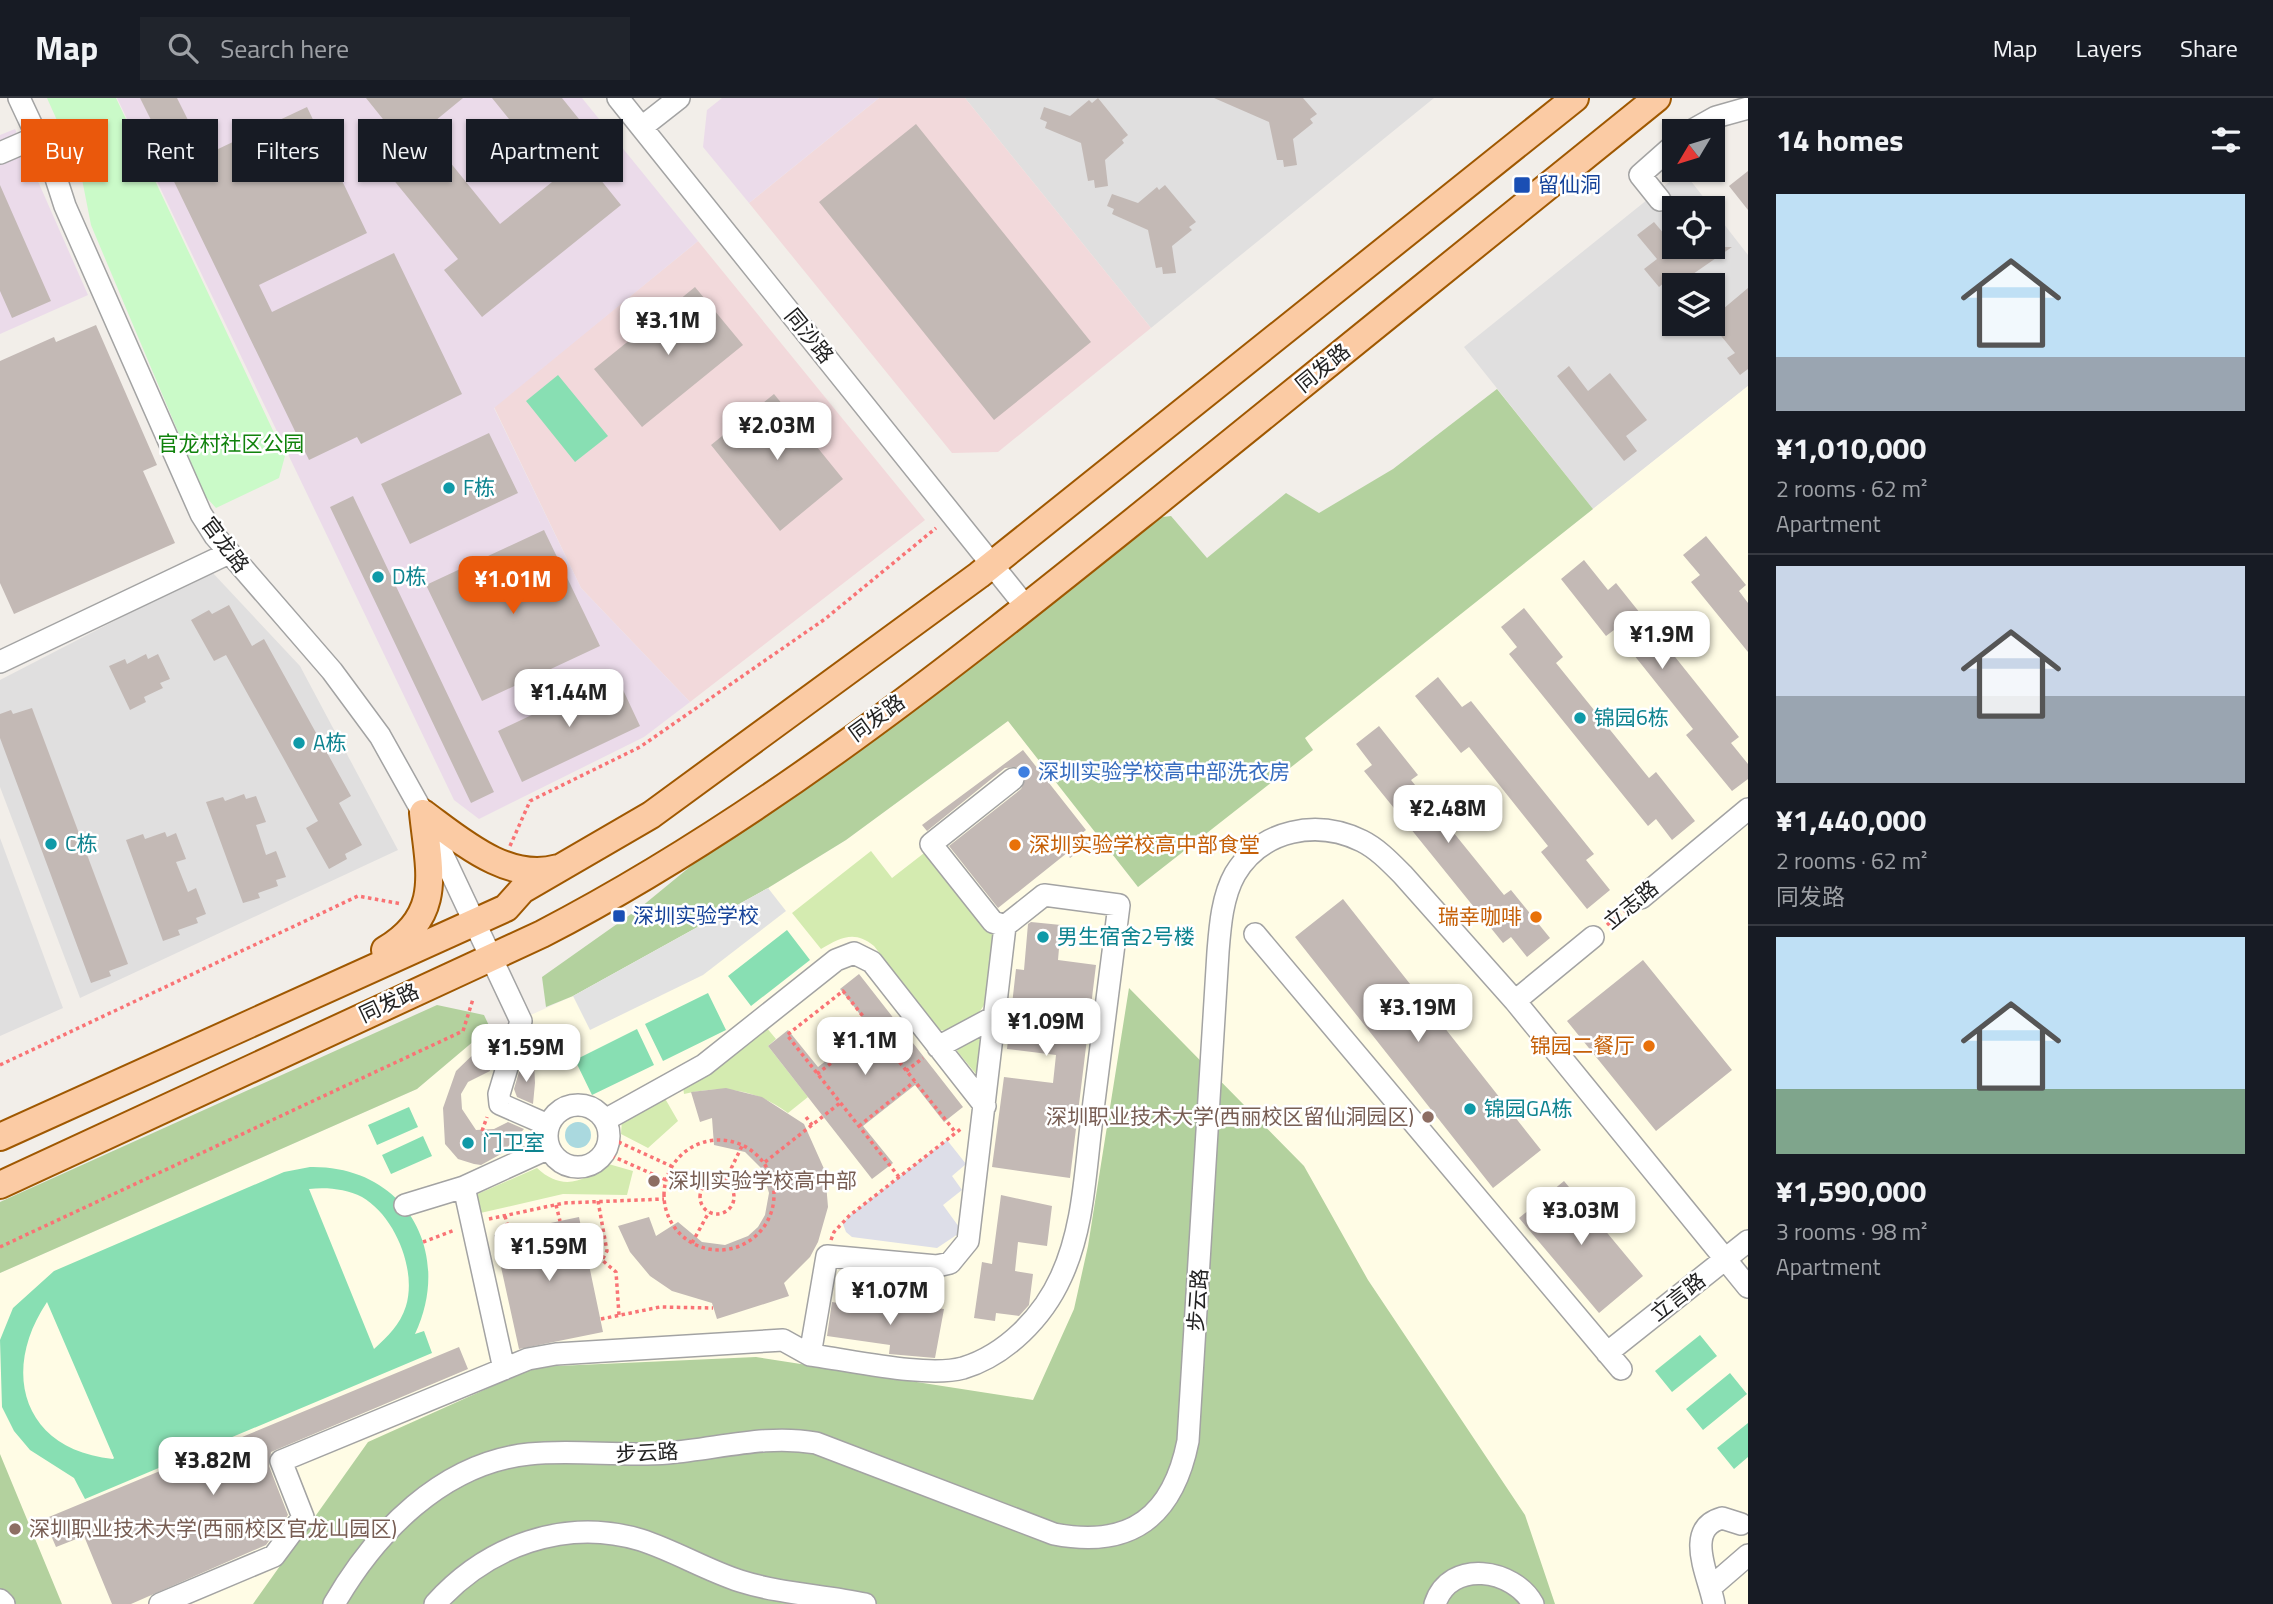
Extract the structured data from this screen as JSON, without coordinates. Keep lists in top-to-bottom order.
{
  "streets": {
    "main road": ["同发路"],
    "street": [
      "同沙路",
      "官龙路",
      "立志路",
      "立言路",
      "步云路"
    ]
  },
  "crossings": [
    ["同沙路", "同发路"],
    ["同发路", "官龙路"],
    ["立志路", "步云路"],
    ["立言路", "步云路"]
  ],
  "parks": ["官龙村社区公园"],
  "places": {
    "transit": ["留仙洞", "深圳实验学校"],
    "other": [
      "F栋",
      "D栋",
      "锦园6栋",
      "A栋",
      "深圳实验学校高中部洗衣房",
      "C栋",
      "深圳实验学校高中部食堂",
      "瑞幸咖啡",
      "男生宿舍2号楼",
      "锦园二餐厅",
      "锦园GA栋",
      "深圳职业技术大学(西丽校区留仙洞园区)",
      "门卫室",
      "深圳实验学校高中部",
      "深圳职业技术大学(西丽校区官龙山园区)"
    ]
  },
  "north": "bottom left",
  "page": {
    "header": "Map",
    "search": "Search here",
    "nav": ["Map", "Layers", "Share"],
    "heading": "14 homes",
    "chip": [
      "Buy",
      "Rent",
      "Filters",
      "New",
      "Apartment"
    ],
    "list": [
      {
        "name": "¥1,010,000",
        "note": "2 rooms · 62 m² · Apartment"
      },
      {
        "name": "¥1,440,000",
        "note": "2 rooms · 62 m² · 同发路"
      },
      {
        "name": "¥1,590,000",
        "note": "3 rooms · 98 m² · Apartment"
      }
    ],
    "price": [
      "¥3.1M",
      "¥2.03M",
      "¥1.01M",
      "¥1.9M",
      "¥1.44M",
      "¥2.48M",
      "¥3.19M",
      "¥1.09M",
      "¥1.1M",
      "¥1.59M",
      "¥3.03M",
      "¥1.59M",
      "¥1.07M",
      "¥3.82M"
    ]
  }
}
